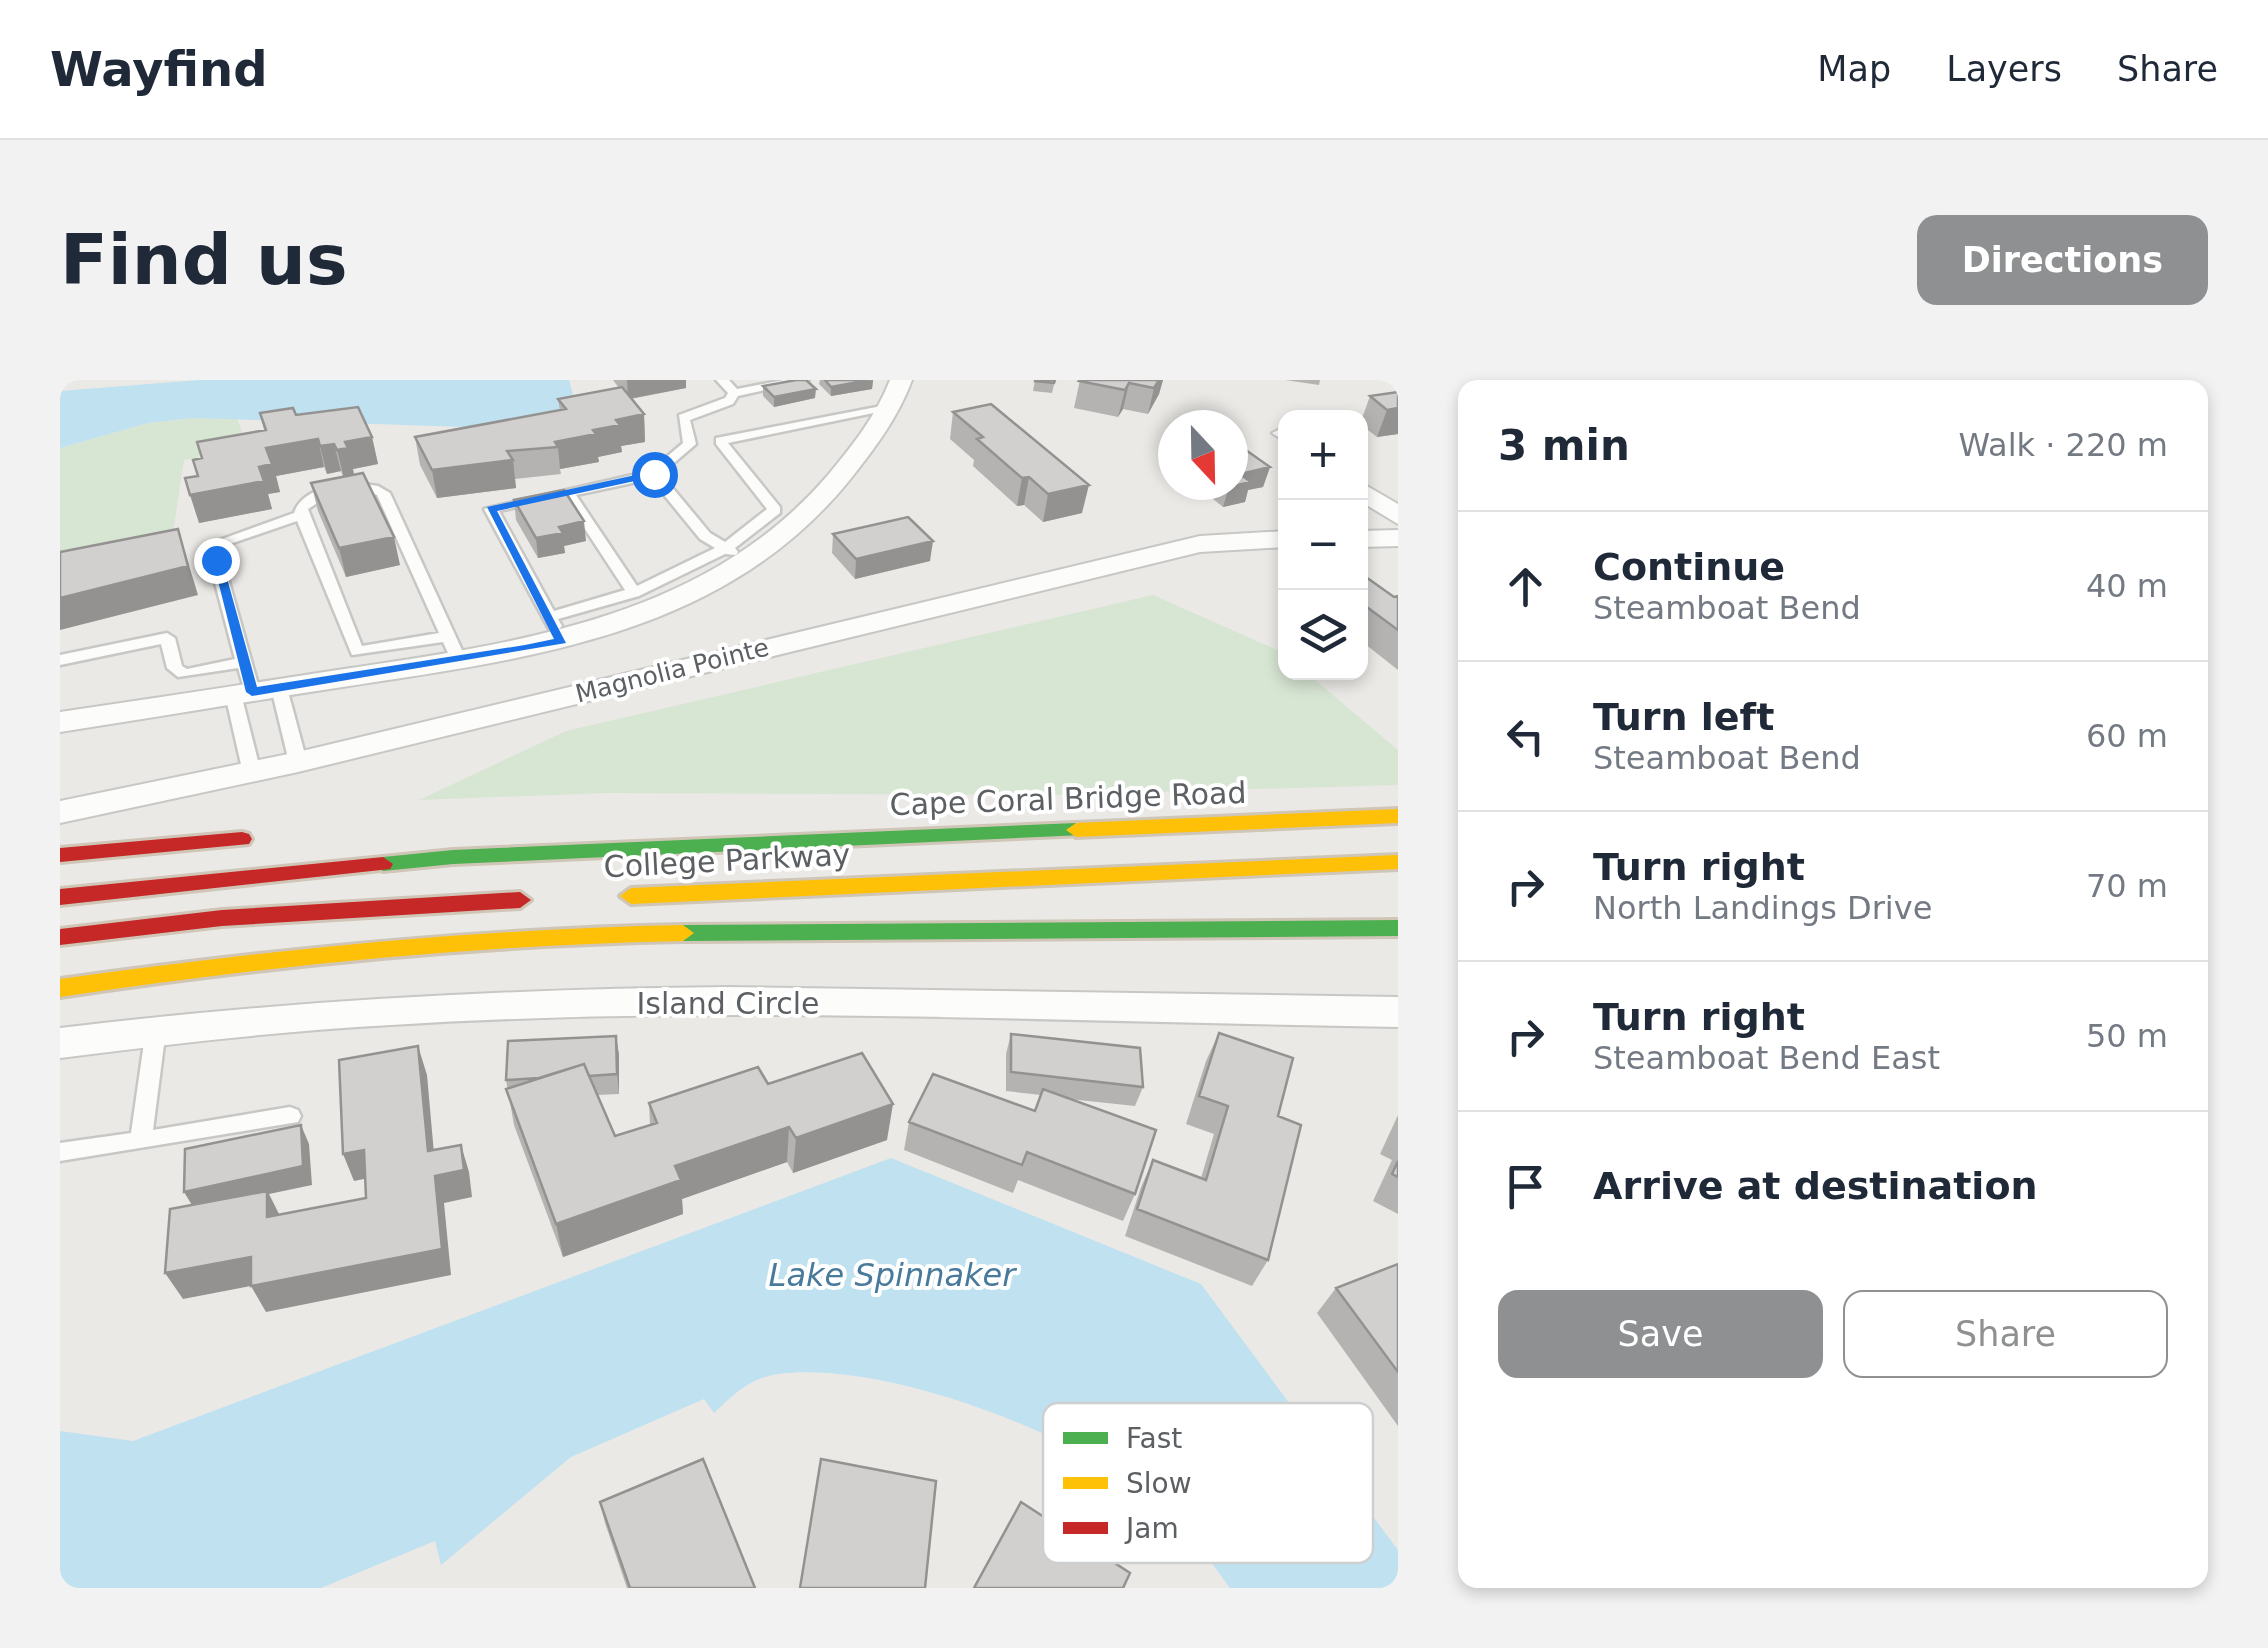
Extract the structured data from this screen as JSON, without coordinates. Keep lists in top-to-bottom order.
{
  "streets": {
    "main road": ["Cape Coral Bridge Road", "College Parkway"],
    "street": ["Magnolia Pointe", "Island Circle"]
  },
  "crossings": [
    ["Cape Coral Bridge Road", "College Parkway"]
  ],
  "water": ["Lake Spinnaker"],
  "legend": ["Fast", "Slow", "Jam"],
  "north": "bottom",
  "page": {
    "header": "Wayfind",
    "nav": ["Map", "Layers", "Share"],
    "buttons": [
      "Directions",
      ["Save", "Share"]
    ],
    "title": "Find us",
    "heading": ["3 min", "Walk · 220 m"],
    "map_buttons": ["+", "−"],
    "list": [
      ["Continue", "Steamboat Bend", "40 m"],
      ["Turn left", "Steamboat Bend", "60 m"],
      ["Turn right", "North Landings Drive", "70 m"],
      ["Turn right", "Steamboat Bend East", "50 m"],
      "Arrive at destination"
    ]
  }
}
